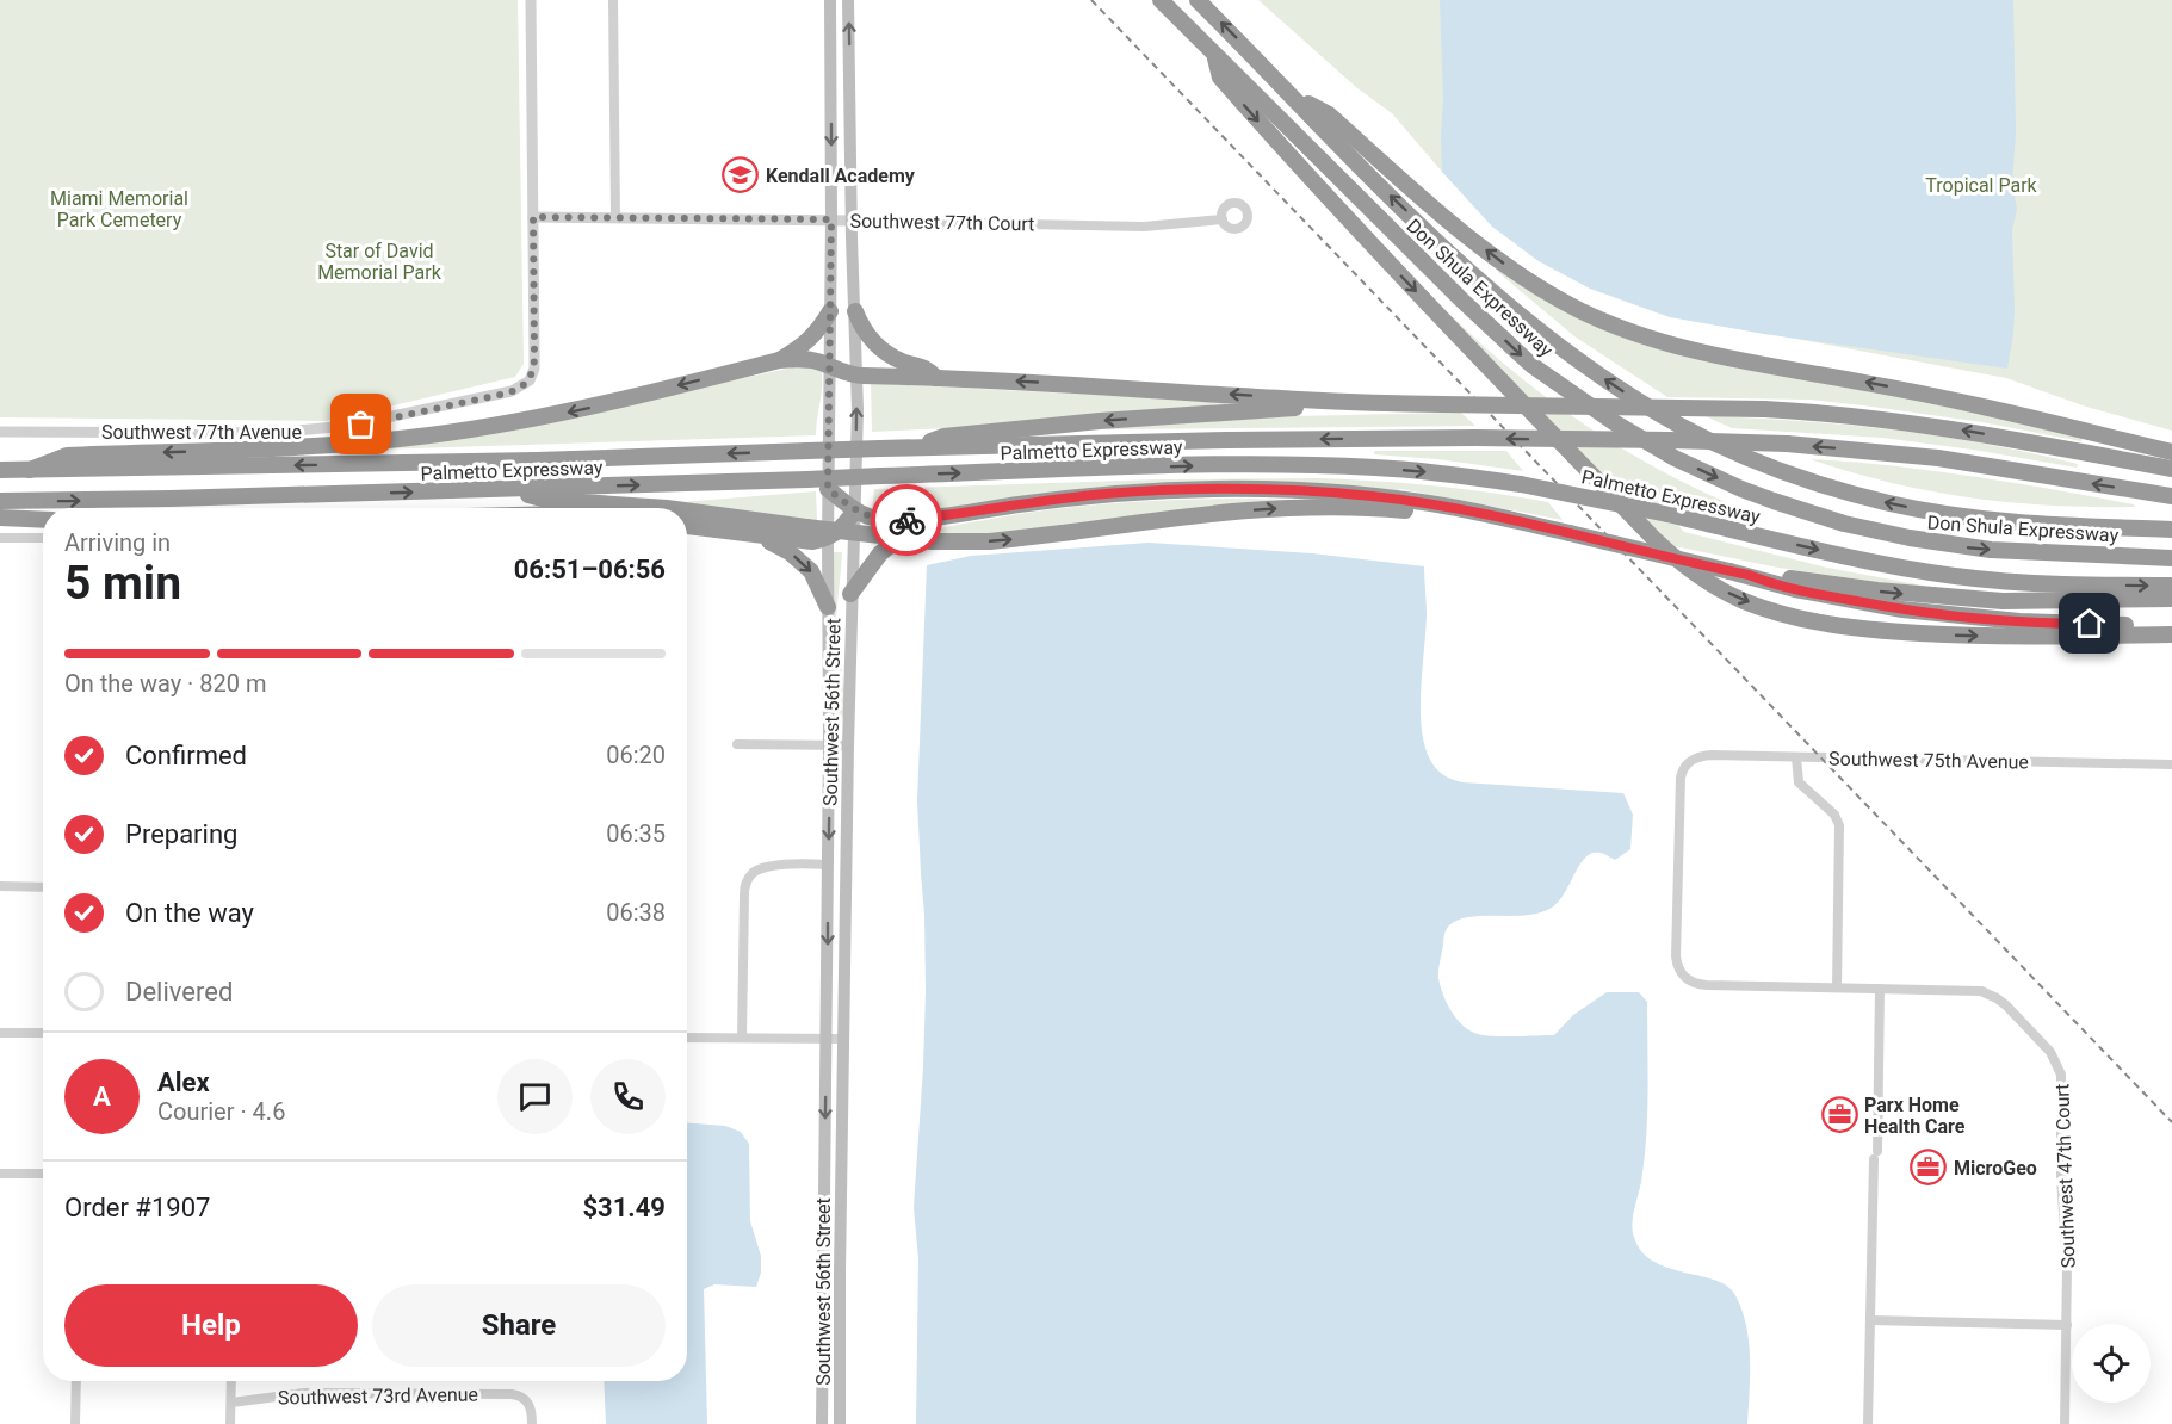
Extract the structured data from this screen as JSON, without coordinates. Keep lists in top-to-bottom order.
{
  "streets": {
    "highway": ["Don Shula Expressway", "Palmetto Expressway"],
    "main road": ["Southwest 56th Street"],
    "street": [
      "Southwest 77th Court",
      "Southwest 77th Avenue",
      "Southwest 75th Avenue",
      "Southwest 47th Court",
      "Southwest 73rd Avenue"
    ]
  },
  "crossings": [
    ["Southwest 77th Court", "Southwest 77th Avenue"],
    ["Southwest 77th Court", "Southwest 56th Street"],
    ["Southwest 75th Avenue", "Southwest 47th Court"]
  ],
  "parks": ["Tropical Park", "Miami Memorial Park Cemetery", "Star of David Memorial Park"],
  "places": {
    "school or university": ["Kendall Academy"],
    "office": ["Parx Home Health Care", "MicroGeo"]
  },
  "page": {
    "heading": ["5 min", "Arriving in", "06:51–06:56"],
    "panel": [
      "Alex",
      "Courier · 4.6",
      "Order #1907",
      "$31.49"
    ],
    "bar": "On the way · 820 m",
    "list": [
      ["Confirmed", "06:20"],
      ["Preparing", "06:35"],
      ["On the way", "06:38"],
      "Delivered"
    ],
    "round": "A",
    "buttons": ["Help", "Share"]
  }
}
